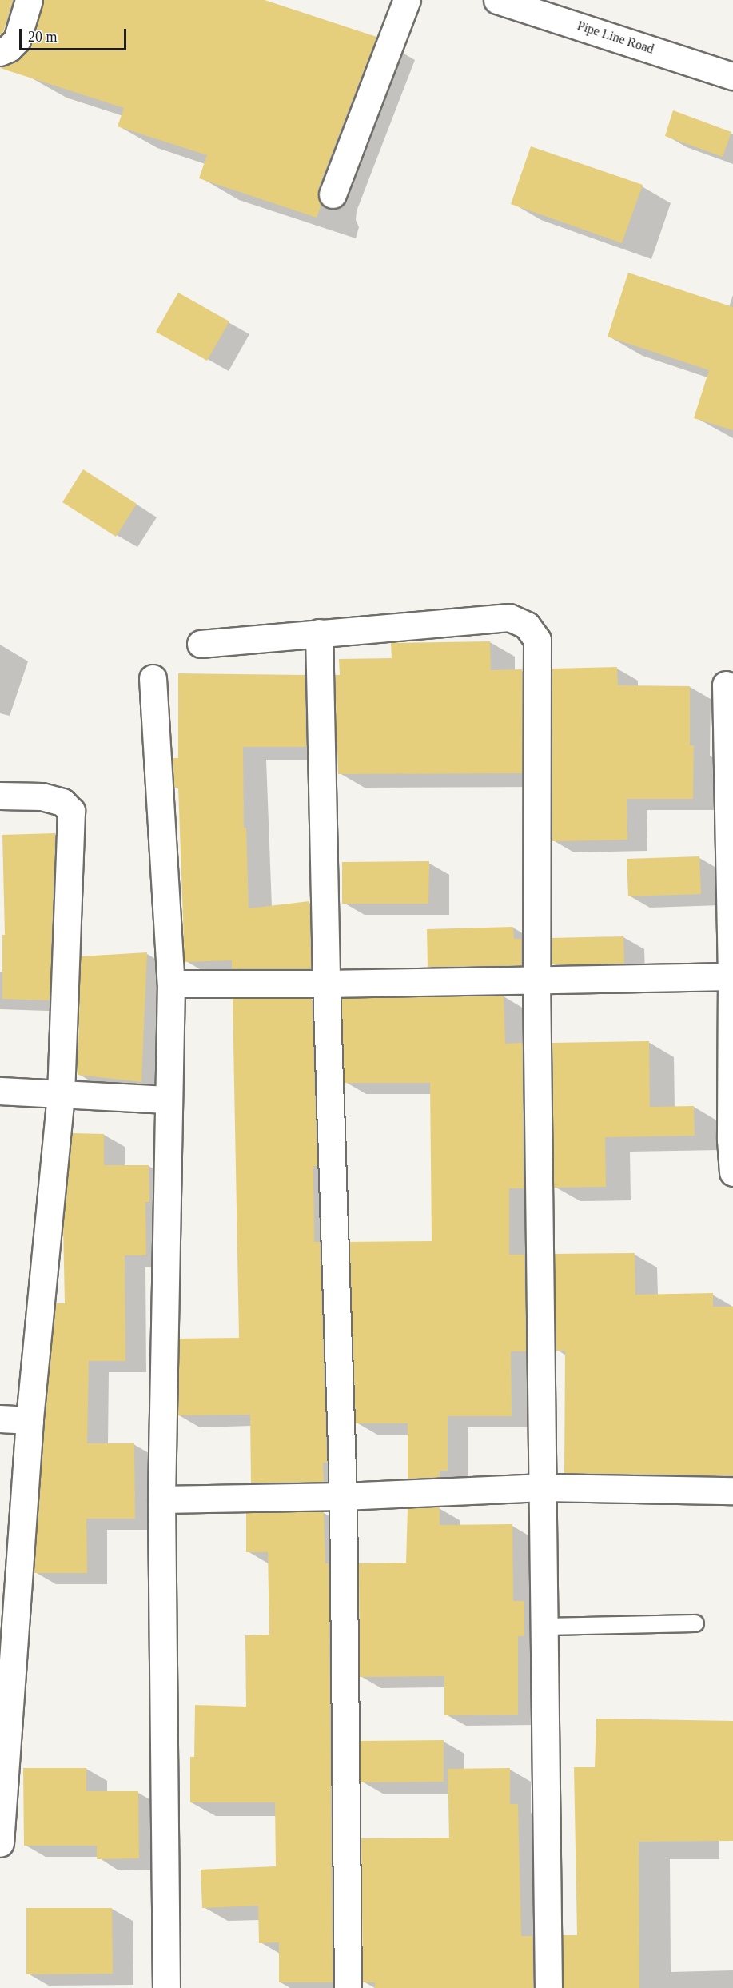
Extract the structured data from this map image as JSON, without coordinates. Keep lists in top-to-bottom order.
{
  "streets": {
    "street": ["Pipe Line Road"]
  },
  "scale_bar": "20 m"
}
